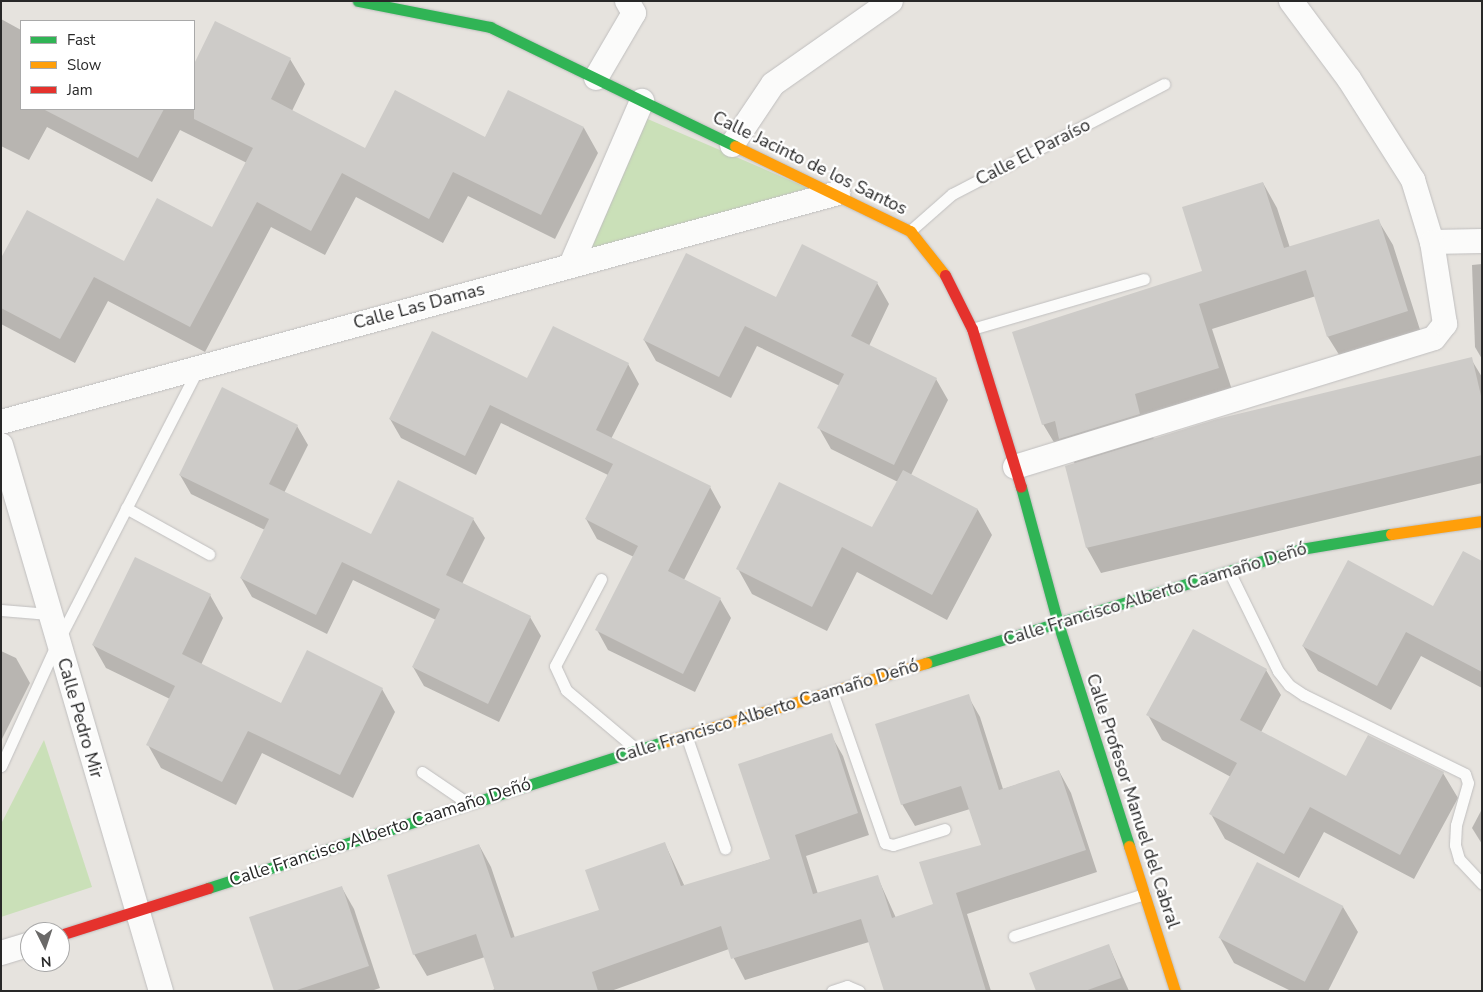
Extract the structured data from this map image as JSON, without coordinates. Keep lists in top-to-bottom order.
{
  "streets": {
    "street": [
      "Calle Jacinto de los Santos",
      "Calle Las Damas",
      "Calle Francisco Alberto Caamaño Deñó",
      "Calle Pedro Mir",
      "Calle Profesor Manuel del Cabral"
    ],
    "lane": ["Calle El Paraíso"]
  },
  "crossings": [
    ["Calle El Paraíso", "Calle Jacinto de los Santos"],
    ["Calle Jacinto de los Santos", "Calle Las Damas"],
    ["Calle Jacinto de los Santos", "Calle Francisco Alberto Caamaño Deñó"],
    ["Calle Jacinto de los Santos", "Calle Profesor Manuel del Cabral"],
    ["Calle Francisco Alberto Caamaño Deñó", "Calle Pedro Mir"],
    ["Calle Francisco Alberto Caamaño Deñó", "Calle Profesor Manuel del Cabral"]
  ],
  "legend": ["Fast", "Slow", "Jam"],
  "north": "bottom"
}
